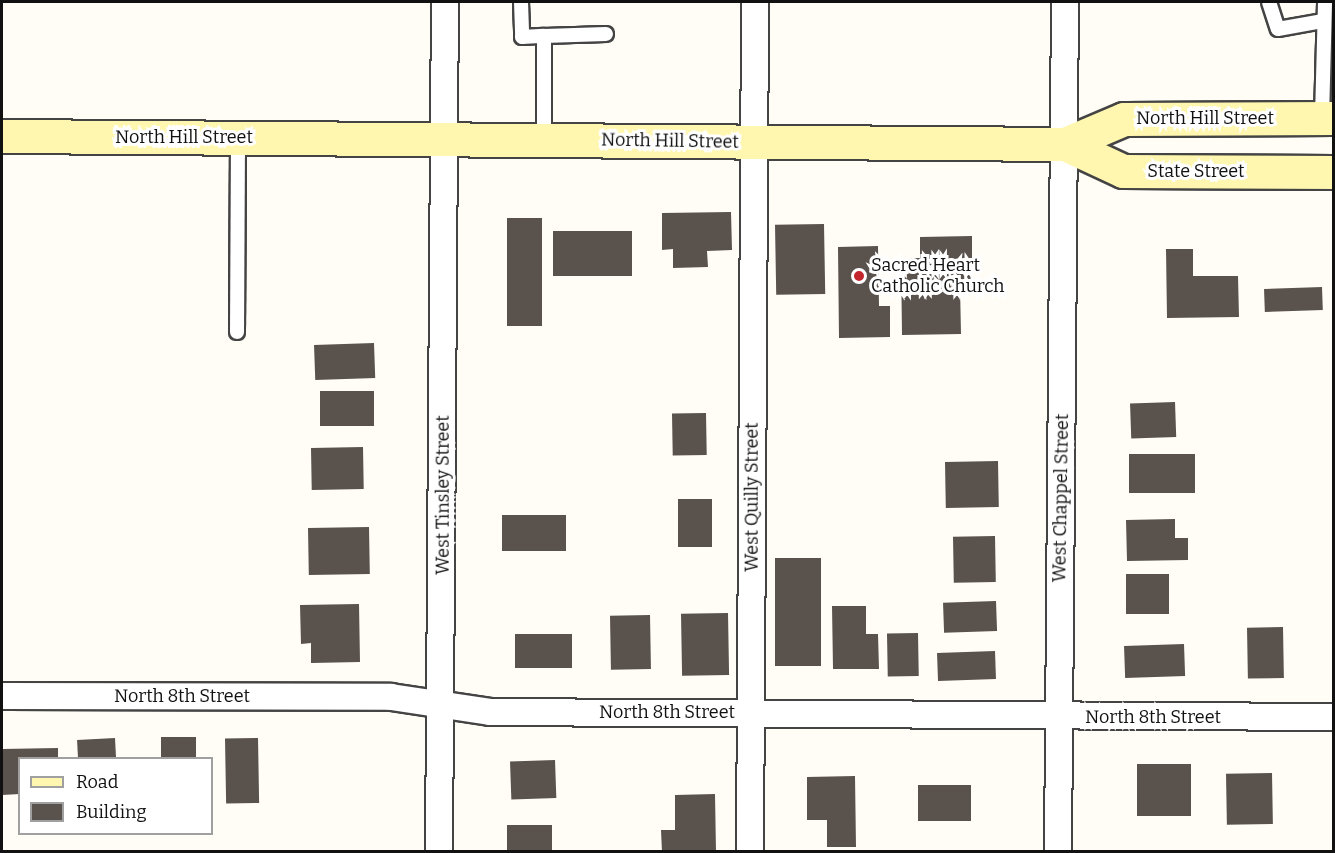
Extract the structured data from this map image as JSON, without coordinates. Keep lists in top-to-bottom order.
{
  "streets": {
    "street": [
      "North Hill Street",
      "State Street",
      "West Tinsley Street",
      "West Quilly Street",
      "West Chappel Street",
      "North 8th Street"
    ]
  },
  "crossings": [
    ["North Hill Street", "State Street"],
    ["North Hill Street", "West Tinsley Street"],
    ["North Hill Street", "West Quilly Street"],
    ["North Hill Street", "West Chappel Street"],
    ["State Street", "West Chappel Street"],
    ["West Tinsley Street", "North 8th Street"],
    ["West Quilly Street", "North 8th Street"],
    ["West Chappel Street", "North 8th Street"]
  ],
  "places": ["Sacred Heart Catholic Church"],
  "legend": ["Road", "Building"]
}
